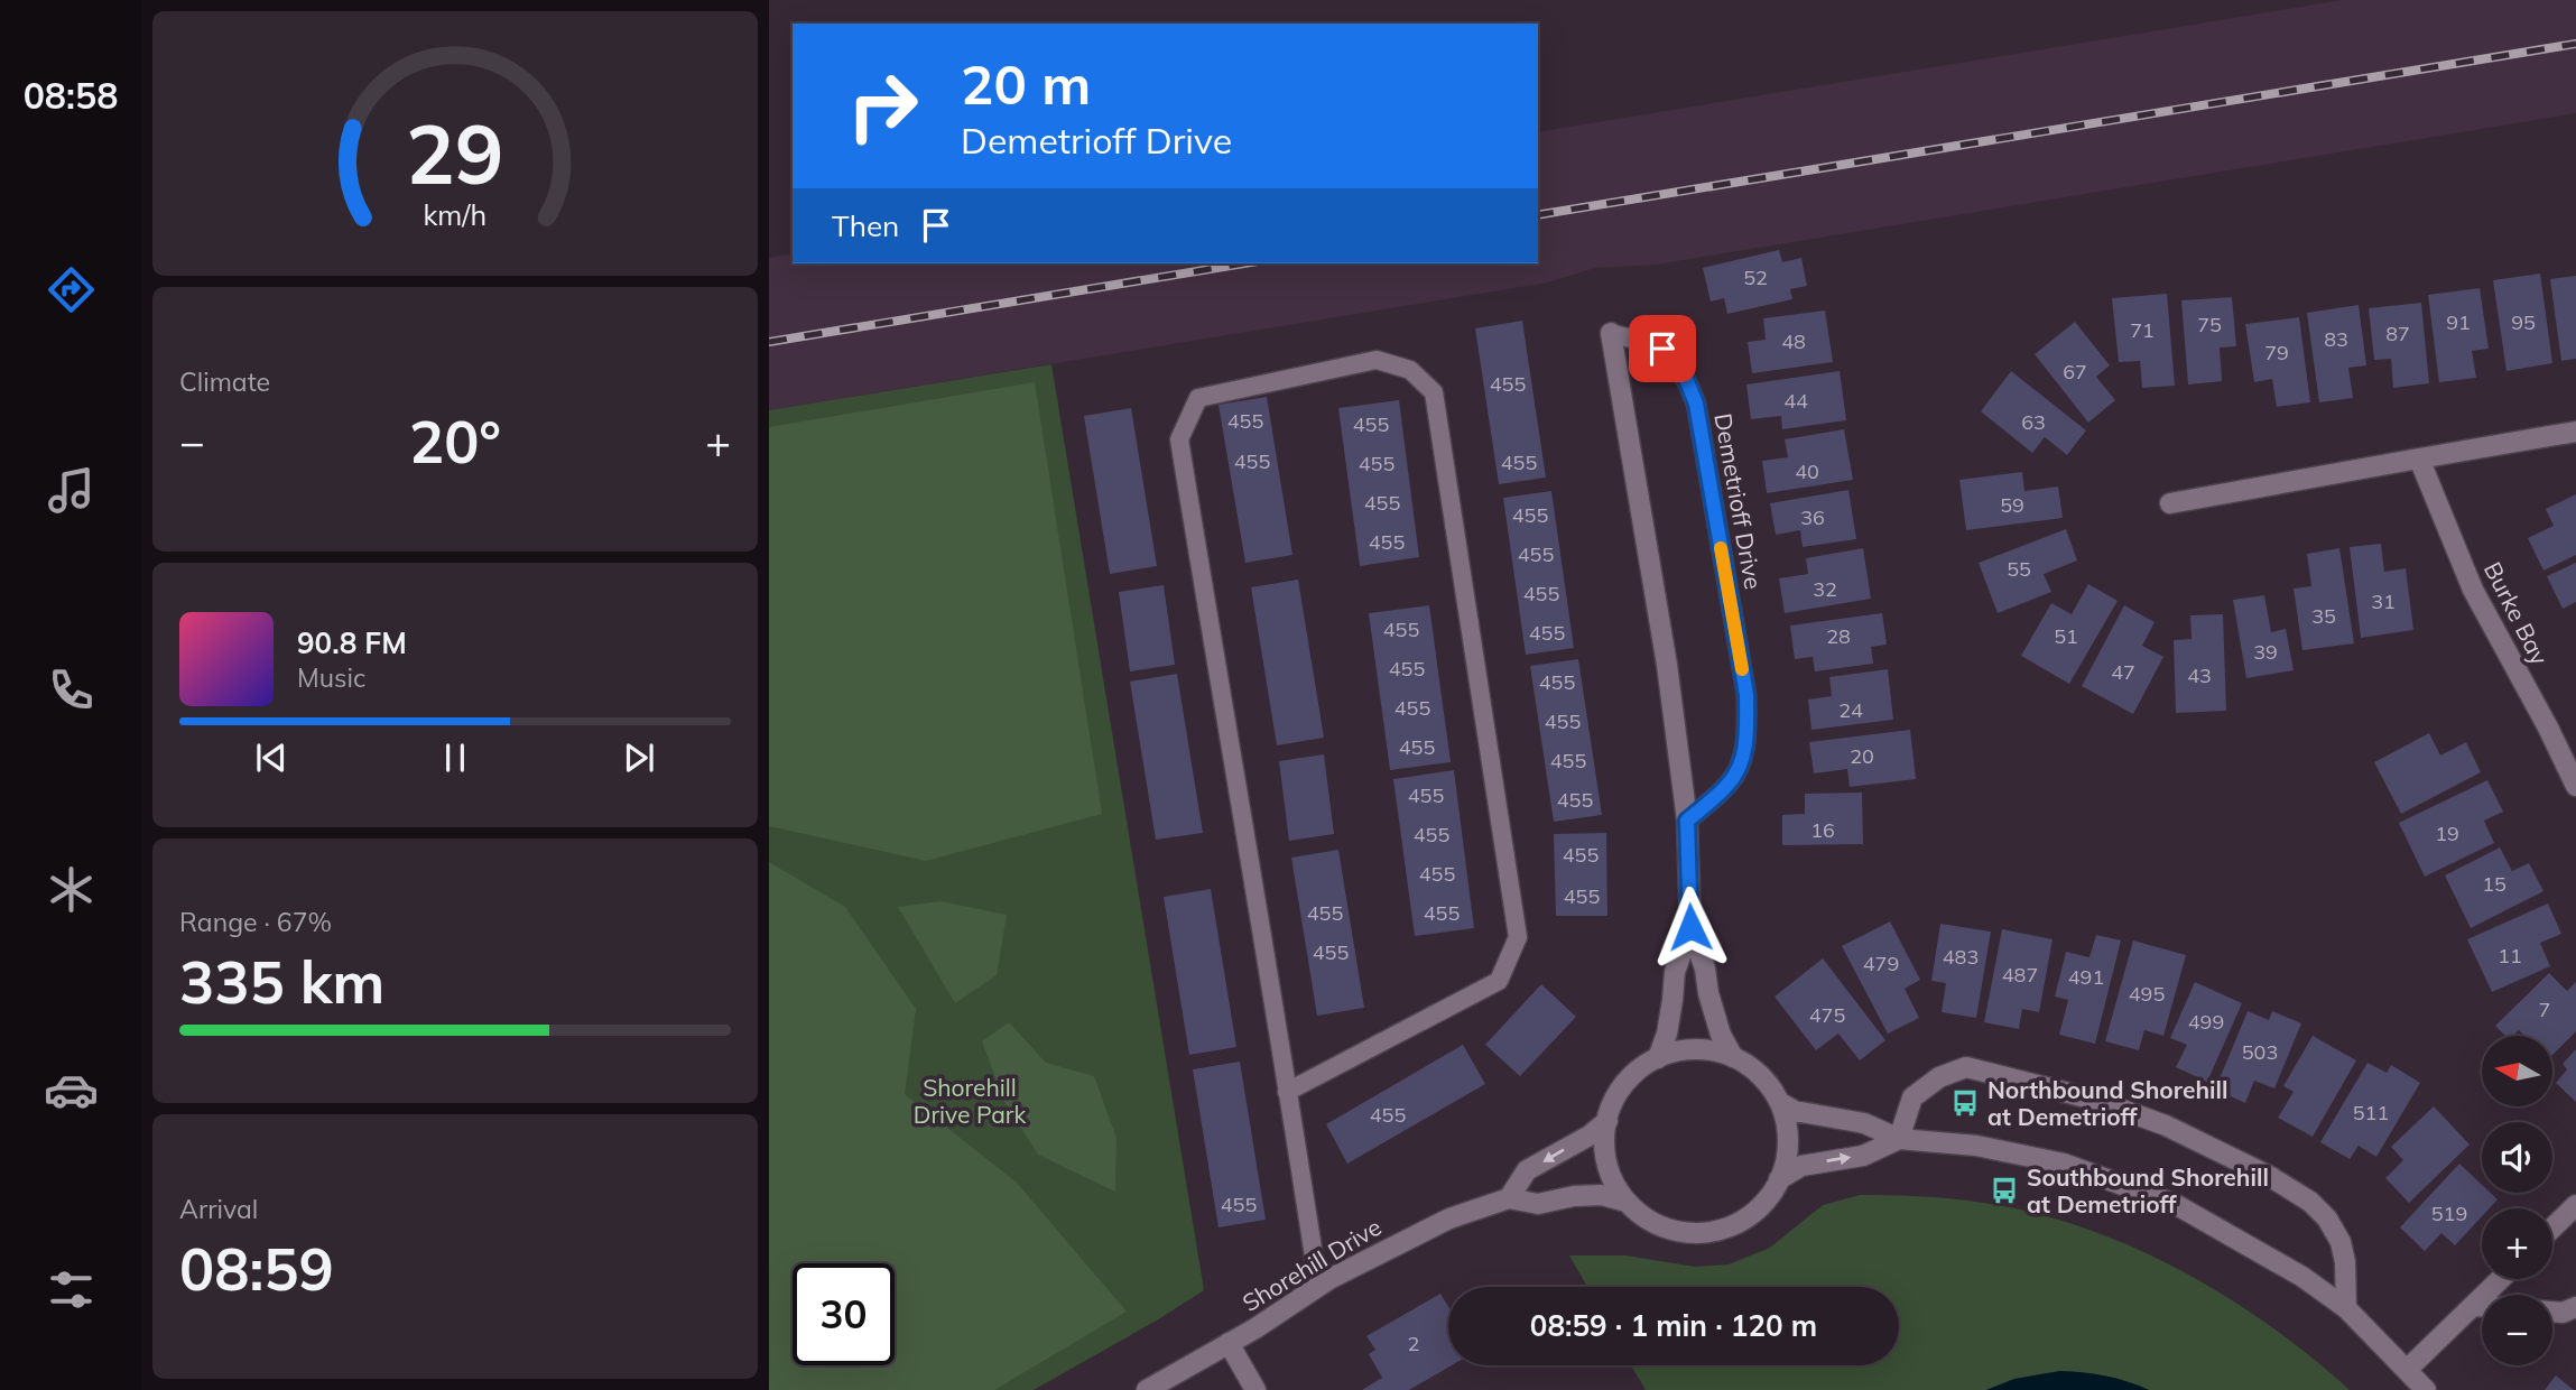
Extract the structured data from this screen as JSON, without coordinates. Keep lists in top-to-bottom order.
{
  "streets": {
    "street": ["Demetrioff Drive", "Burke Bay", "Shorehill Drive"]
  },
  "crossings": [
    ["Demetrioff Drive", "Shorehill Drive"]
  ],
  "parks": ["Shorehill Drive Park"],
  "places": {
    "bus stop": ["Northbound Shorehill at Demetrioff", "Southbound Shorehill at Demetrioff"]
  },
  "house_numbers": [
    "52",
    "91",
    "95",
    "75",
    "71",
    "87",
    "83",
    "48",
    "79",
    "67",
    "455",
    "44",
    "455",
    "63",
    "455",
    "455",
    "455",
    "455",
    "40",
    "455",
    "59",
    "455",
    "36",
    "455",
    "455",
    "55",
    "32",
    "455",
    "31",
    "35",
    "455",
    "455",
    "28",
    "51",
    "39",
    "455",
    "47",
    "43",
    "455",
    "455",
    "24",
    "455",
    "455",
    "20",
    "455",
    "455",
    "455",
    "16",
    "19",
    "455",
    "455",
    "455",
    "15",
    "455",
    "455",
    "455",
    "455",
    "11",
    "483",
    "479",
    "487",
    "491",
    "495",
    "7",
    "475",
    "499",
    "503",
    "511",
    "455",
    "455",
    "519",
    "2"
  ],
  "north": "left",
  "page": {
    "tabs": "08:58",
    "turn": ["20 m", "Demetrioff Drive"],
    "then": "Then",
    "tile": [
      "Climate",
      ["Range · 67%", "335 km"],
      ["Arrival", "08:59"]
    ],
    "heat": ["−", "20°", "+"],
    "song": ["90.8 FM", "Music"],
    "map_buttons": ["+", "−"],
    "limit": "30",
    "trip": "08:59 · 1 min · 120 m",
    "gauge": ["29", "km/h"]
  }
}
